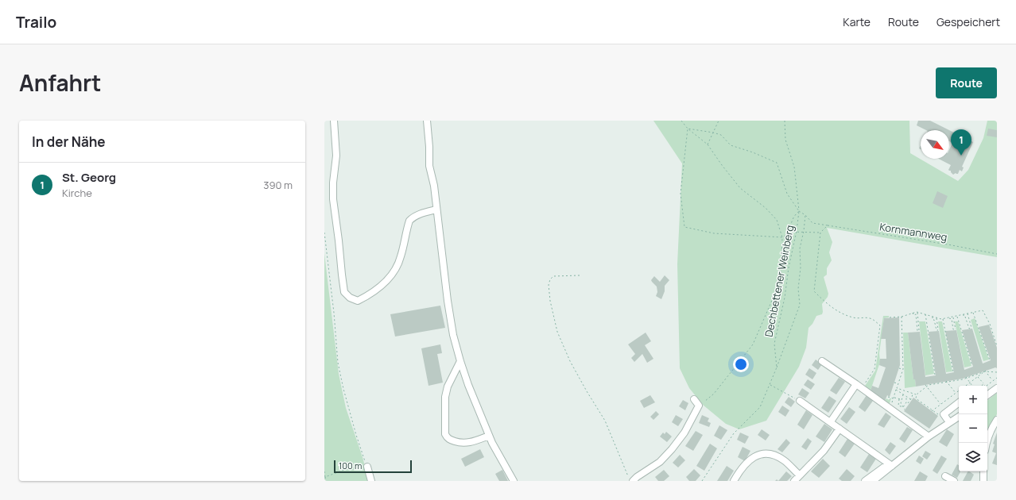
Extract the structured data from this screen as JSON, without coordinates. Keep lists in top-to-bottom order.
{
  "streets": {
    "path": ["Kornmannweg", "Dechbettener Weinberg"]
  },
  "crossings": [
    ["Kornmannweg", "Dechbettener Weinberg"]
  ],
  "scale_bar": "100 m",
  "north": "bottom right",
  "page": {
    "header": "Trailo",
    "nav": ["Karte", "Route", "Gespeichert"],
    "title": "Anfahrt",
    "buttons": "Route",
    "heading": "In der Nähe",
    "pins": "1",
    "list": [
      {
        "mark": "1",
        "name": "St. Georg",
        "note": "Kirche",
        "value": "390 m"
      }
    ],
    "map_buttons": ["+", "−"],
    "scale": "100 m"
  }
}
